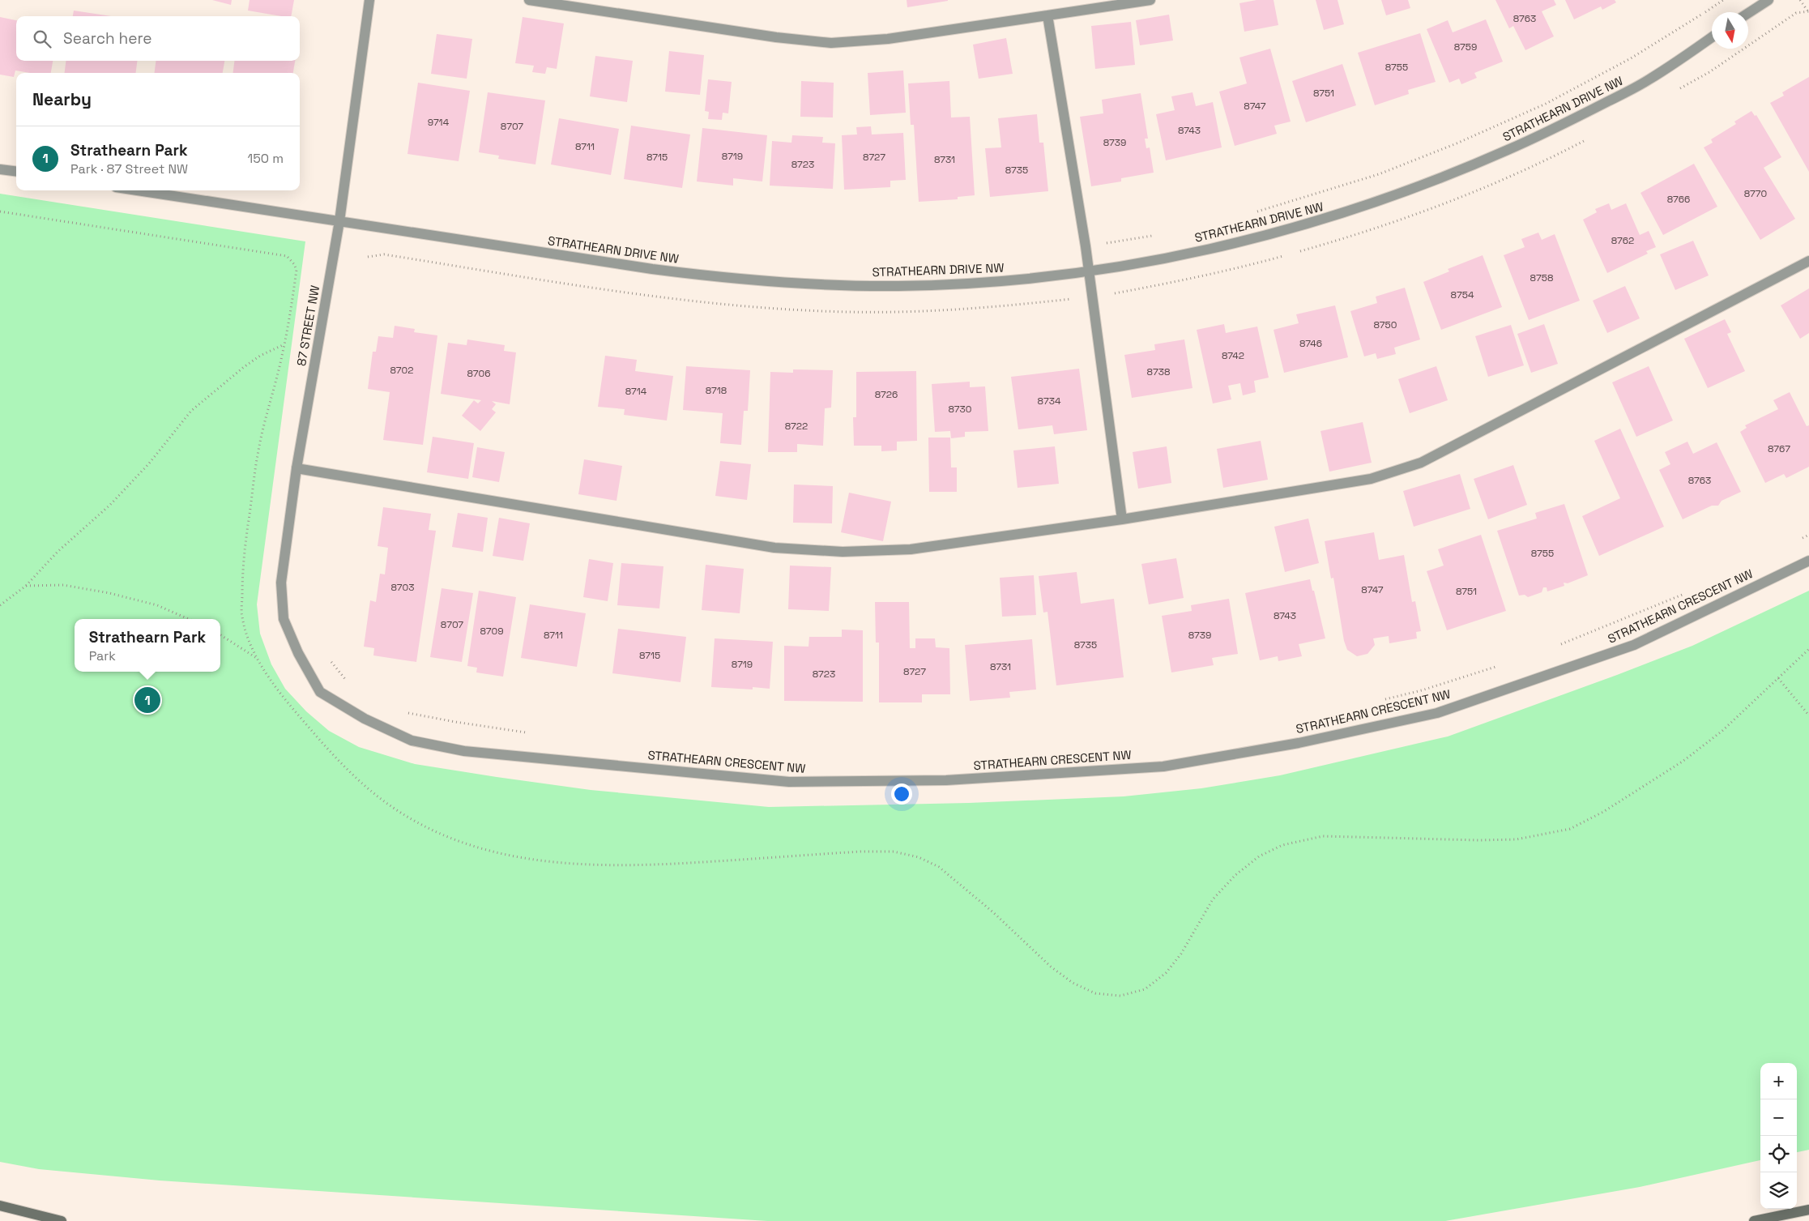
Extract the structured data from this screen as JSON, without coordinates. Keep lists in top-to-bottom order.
{
  "streets": {
    "street": ["STRATHEARN DRIVE NW", "87 STREET NW", "STRATHEARN CRESCENT NW"]
  },
  "crossings": [
    ["STRATHEARN DRIVE NW", "87 STREET NW"],
    ["87 STREET NW", "STRATHEARN CRESCENT NW"]
  ],
  "house_numbers": [
    "8763",
    "8759",
    "8755",
    "8751",
    "8747",
    "9714",
    "8707",
    "8743",
    "8739",
    "8711",
    "8719",
    "8715",
    "8727",
    "8731",
    "8723",
    "8735",
    "8770",
    "8766",
    "8762",
    "8758",
    "8754",
    "8750",
    "8746",
    "8742",
    "8702",
    "8738",
    "8706",
    "8718",
    "8714",
    "8726",
    "8734",
    "8730",
    "8722",
    "8767",
    "8763",
    "8755",
    "8703",
    "8747",
    "8751",
    "8743",
    "8707",
    "8709",
    "8711",
    "8739",
    "8735",
    "8715",
    "8719",
    "8731",
    "8727",
    "8723"
  ],
  "north": "bottom",
  "page": {
    "search": "Search here",
    "heading": "Nearby",
    "list": [
      {
        "mark": "1",
        "name": "Strathearn Park",
        "note": "Park · 87 Street NW",
        "value": "150 m"
      }
    ],
    "popup": ["Strathearn Park", "Park"],
    "pins": "1",
    "map_buttons": ["+", "−"]
  }
}
